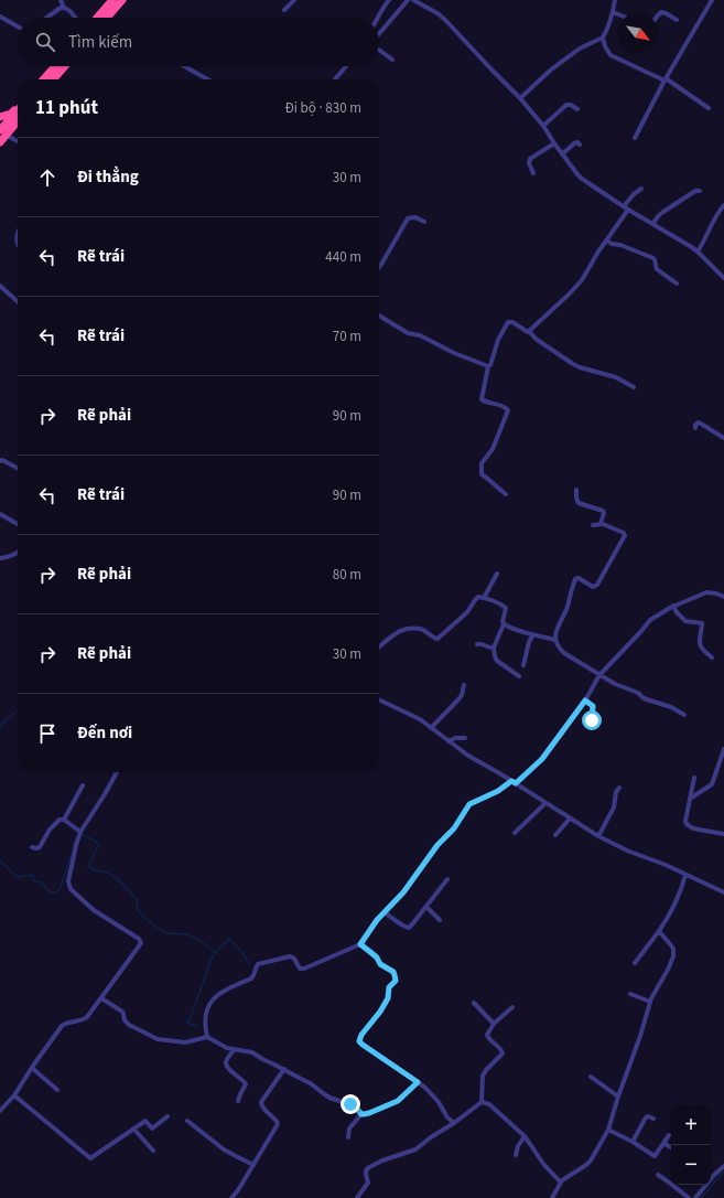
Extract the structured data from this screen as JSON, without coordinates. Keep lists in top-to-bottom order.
{
  "north": "bottom right",
  "page": {
    "search": "Tìm kiếm",
    "heading": ["11 phút", "Đi bộ · 830 m"],
    "list": [
      ["Đi thẳng", "30 m"],
      ["Rẽ trái", "440 m"],
      ["Rẽ trái", "70 m"],
      ["Rẽ phải", "90 m"],
      ["Rẽ trái", "90 m"],
      ["Rẽ phải", "80 m"],
      ["Rẽ phải", "30 m"],
      "Đến nơi"
    ],
    "map_buttons": ["+", "−"]
  }
}
